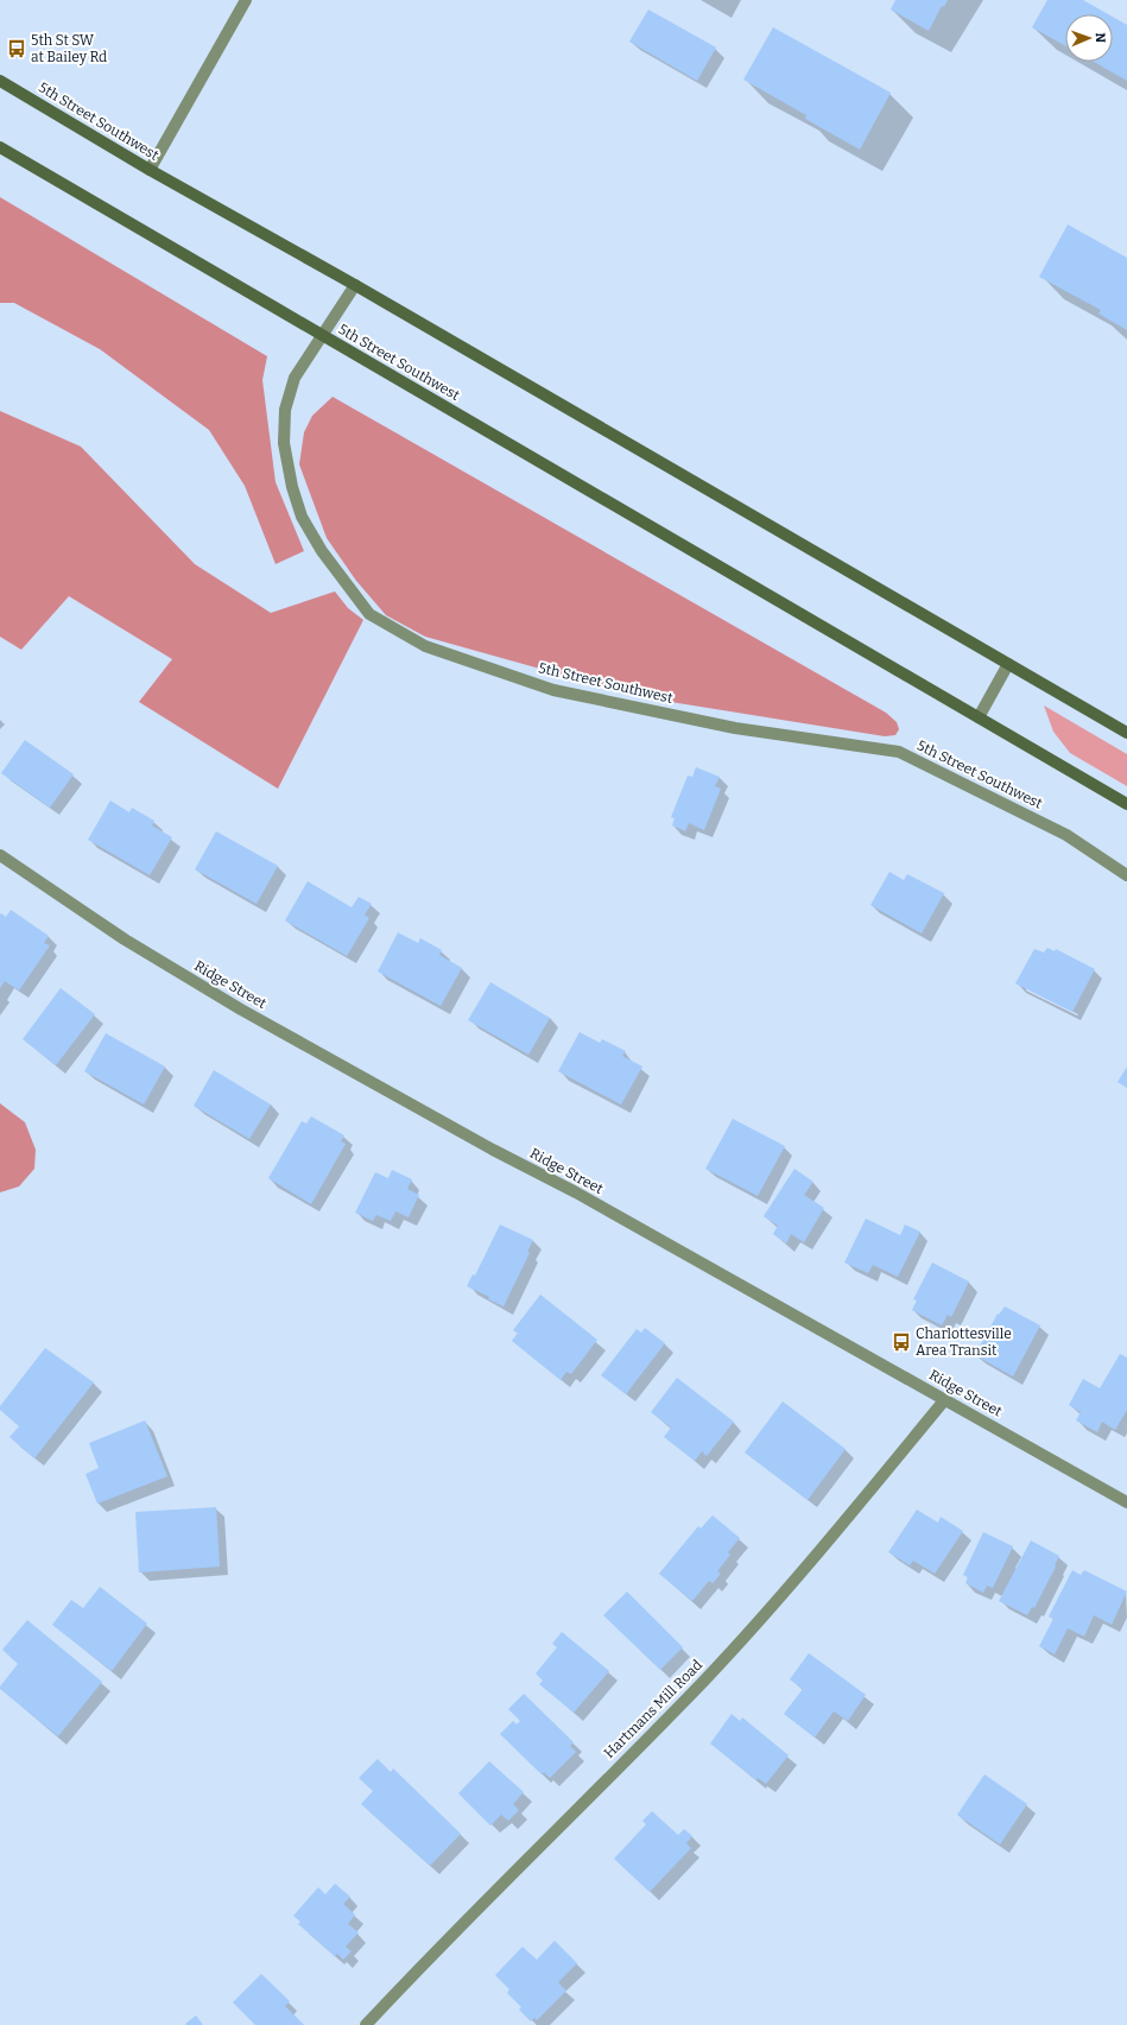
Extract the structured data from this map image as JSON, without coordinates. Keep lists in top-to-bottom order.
{
  "streets": {
    "main road": ["5th Street Southwest"],
    "street": ["Ridge Street", "Hartmans Mill Road"]
  },
  "crossings": [
    ["Ridge Street", "Hartmans Mill Road"]
  ],
  "places": {
    "bus stop": ["5th St SW at Bailey Rd", "Charlottesville Area Transit"]
  },
  "north": "right"
}
